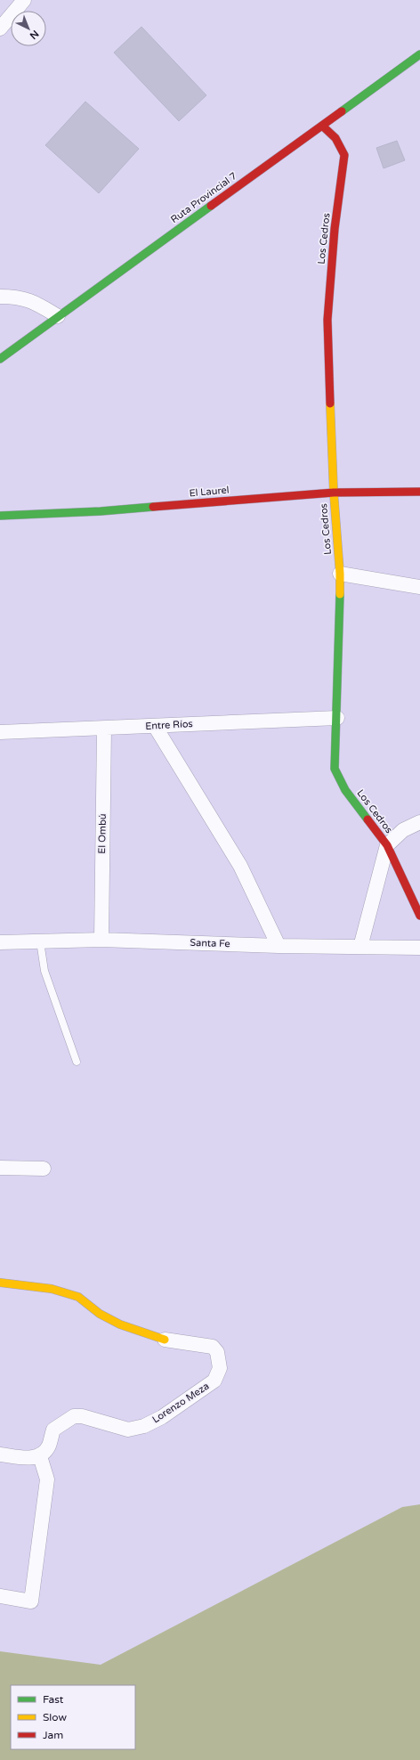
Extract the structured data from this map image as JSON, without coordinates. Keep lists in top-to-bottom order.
{
  "streets": {
    "street": [
      "Ruta Provincial 7",
      "Los Cedros",
      "El Laurel",
      "Entre Ríos",
      "El Ombú",
      "Santa Fe",
      "Lorenzo Meza"
    ]
  },
  "crossings": [
    ["Ruta Provincial 7", "Los Cedros"],
    ["Los Cedros", "El Laurel"],
    ["Los Cedros", "Entre Ríos"],
    ["Entre Ríos", "El Ombú"],
    ["El Ombú", "Santa Fe"]
  ],
  "legend": ["Fast", "Slow", "Jam"],
  "north": "bottom right"
}
